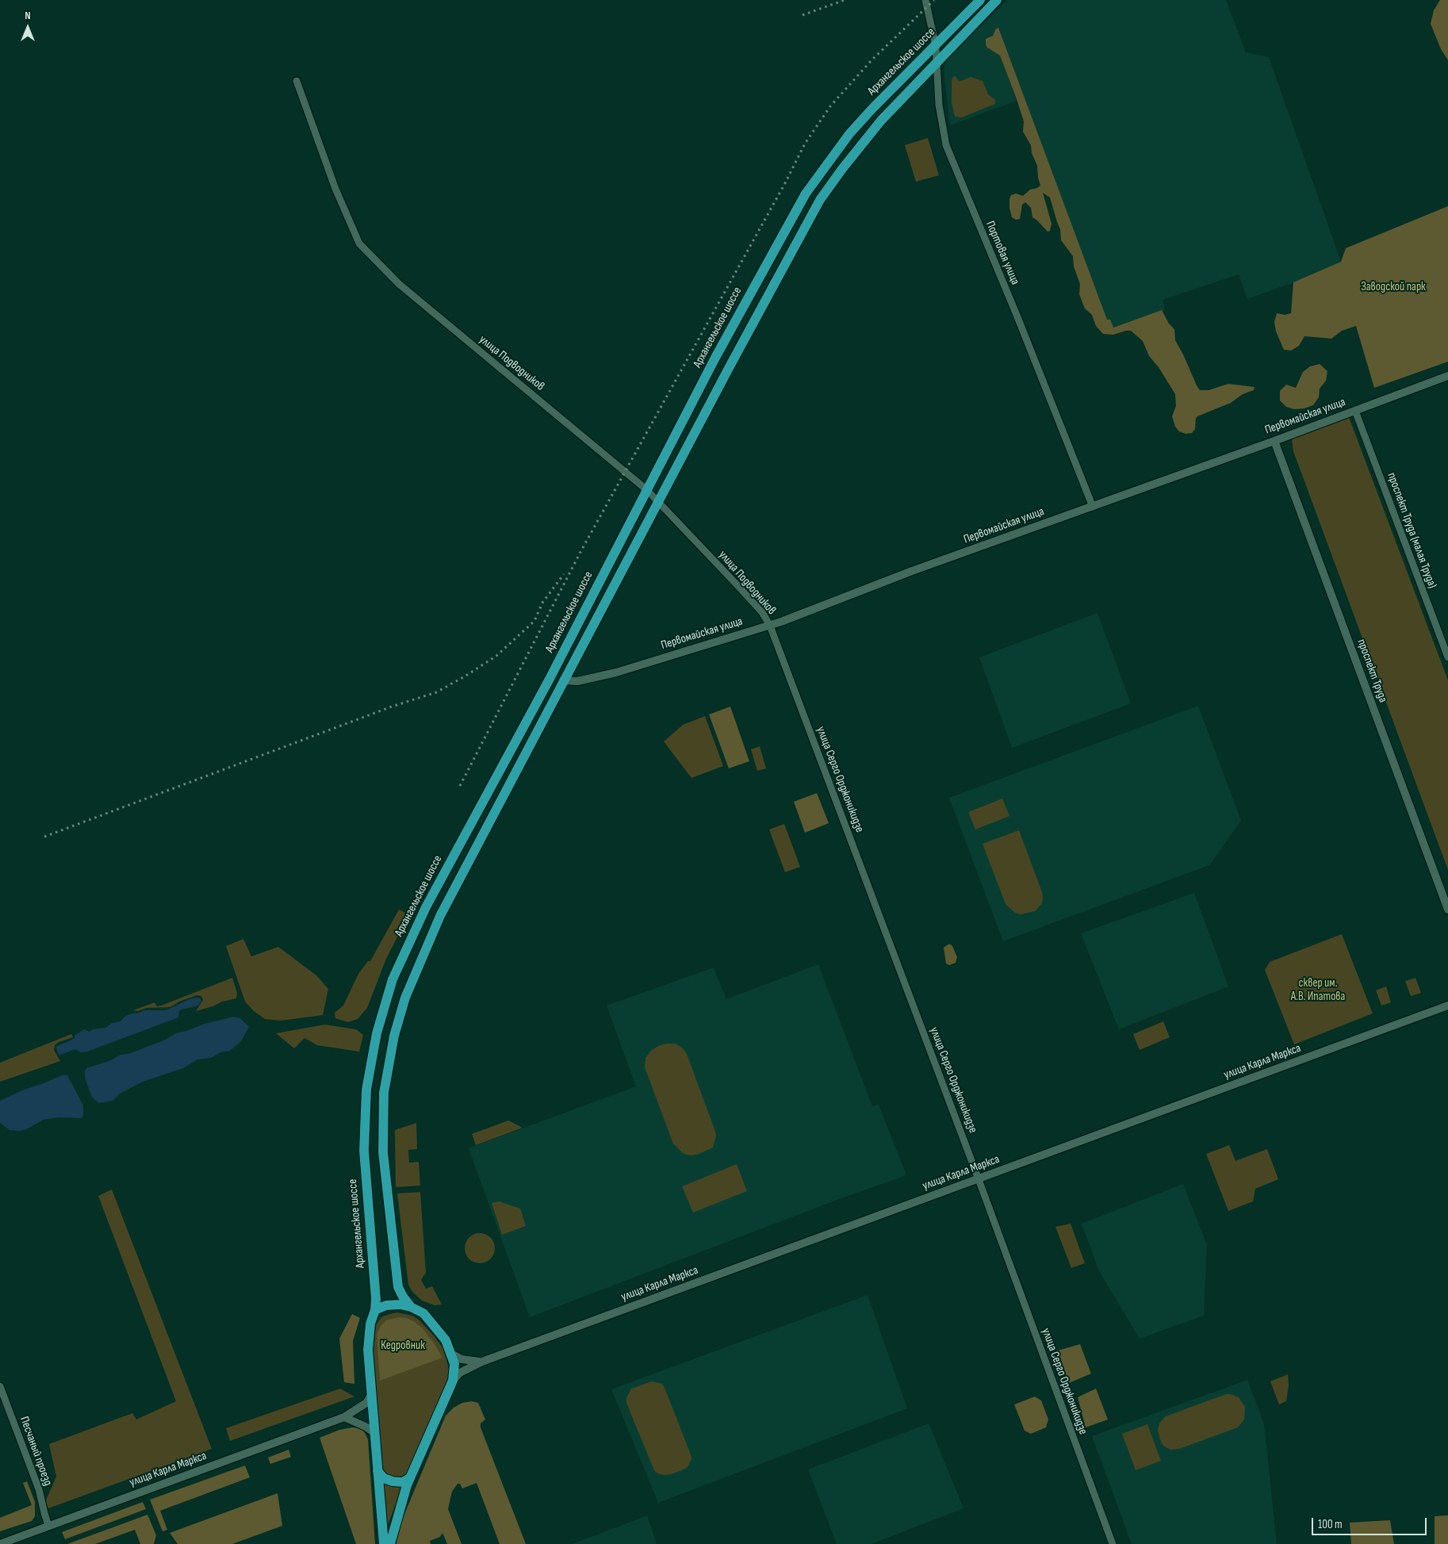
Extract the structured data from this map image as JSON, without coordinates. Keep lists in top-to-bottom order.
{
  "streets": {
    "main road": ["Архангельское шоссе"],
    "street": [
      "Портовая улица",
      "улица Подводников",
      "Первомайская улица",
      "проспект Труда (малая Труда)",
      "проспект Труда",
      "улица Серго Орджоникидзе",
      "улица Карла Маркса",
      "Песчаный проезд"
    ]
  },
  "crossings": [
    ["Архангельское шоссе", "Портовая улица"],
    ["Архангельское шоссе", "улица Подводников"],
    ["Архангельское шоссе", "Первомайская улица"],
    ["Архангельское шоссе", "улица Карла Маркса"],
    ["Портовая улица", "Первомайская улица"],
    ["улица Подводников", "Первомайская улица"],
    ["улица Подводников", "улица Серго Орджоникидзе"],
    ["Первомайская улица", "проспект Труда (малая Труда)"],
    ["Первомайская улица", "проспект Труда"],
    ["Первомайская улица", "улица Серго Орджоникидзе"],
    ["улица Серго Орджоникидзе", "улица Карла Маркса"],
    ["улица Карла Маркса", "Песчаный проезд"]
  ],
  "parks": ["Заводской парк", "сквер им. А.В. Ипатова", "Кедровник"],
  "scale_bar": "100 m",
  "north": "top"
}
